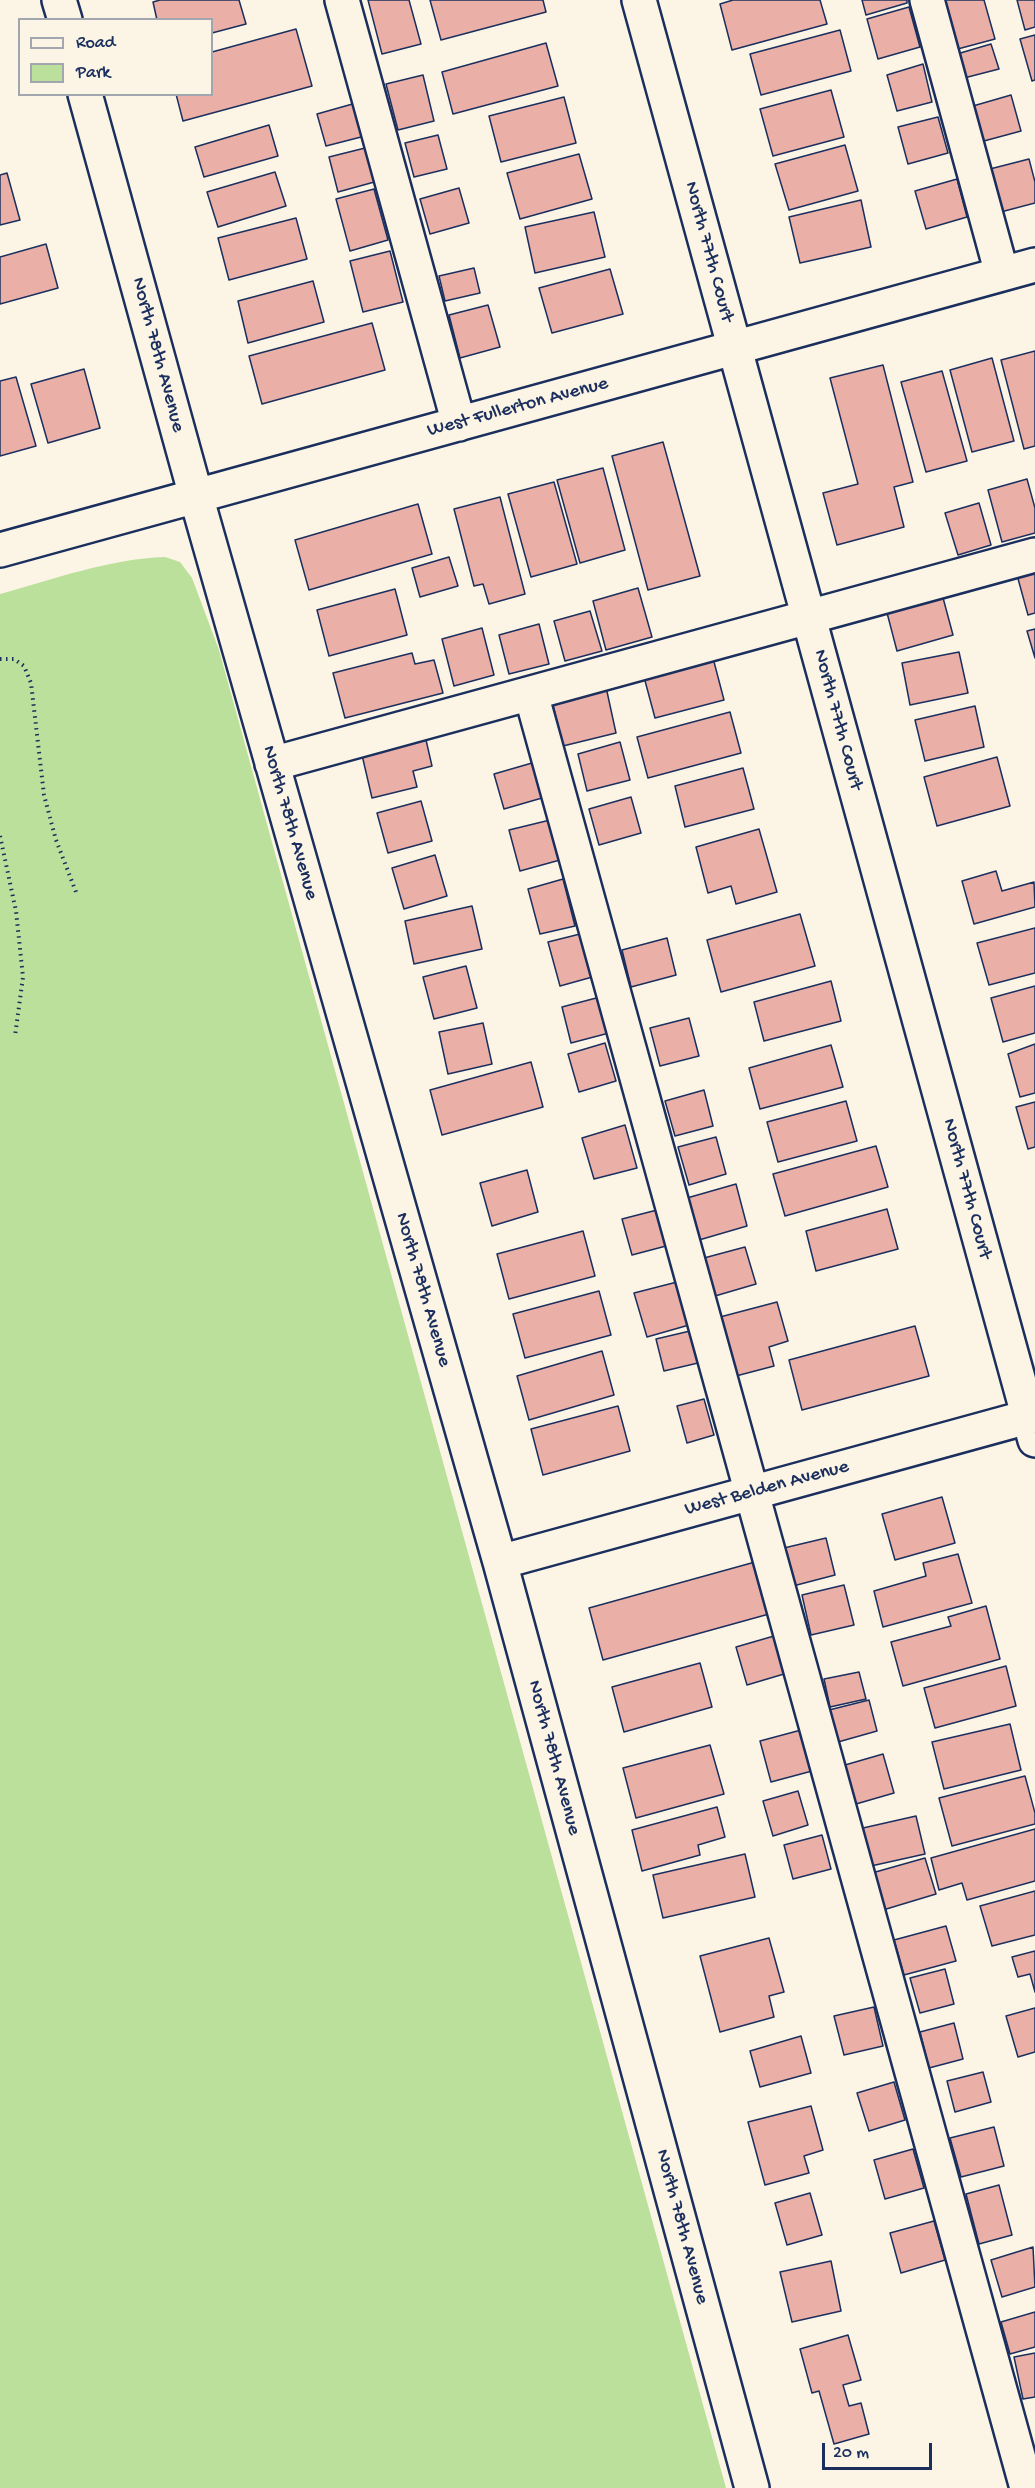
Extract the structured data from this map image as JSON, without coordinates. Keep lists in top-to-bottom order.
{
  "streets": {
    "street": [
      "North 77th Court",
      "North 78th Avenue",
      "West Fullerton Avenue",
      "West Belden Avenue"
    ]
  },
  "crossings": [
    ["North 77th Court", "West Fullerton Avenue"],
    ["North 77th Court", "West Belden Avenue"],
    ["North 78th Avenue", "West Fullerton Avenue"],
    ["North 78th Avenue", "West Belden Avenue"]
  ],
  "legend": ["Road", "Park"],
  "scale_bar": "20 m"
}
